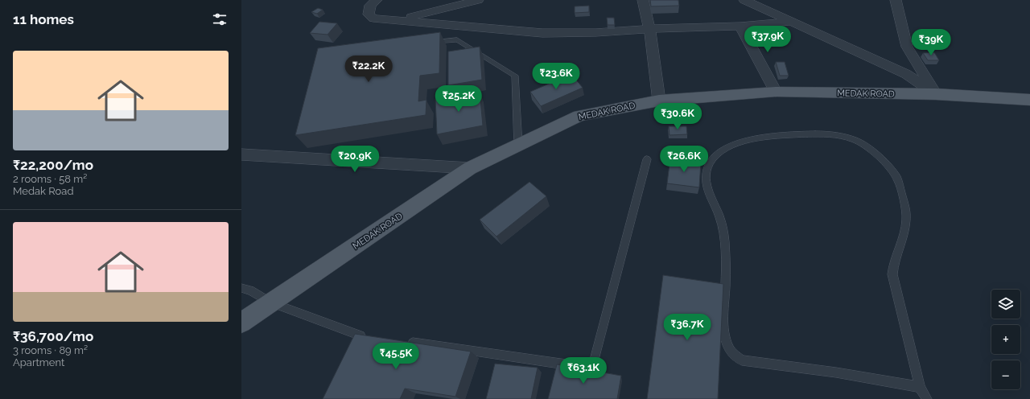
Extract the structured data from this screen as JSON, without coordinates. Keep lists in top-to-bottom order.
{
  "streets": {
    "main road": ["MEDAK ROAD"]
  },
  "page": {
    "heading": "11 homes",
    "price": [
      "₹37.9K",
      "₹39K",
      "₹22.2K",
      "₹23.6K",
      "₹25.2K",
      "₹30.6K",
      "₹20.9K",
      "₹26.6K",
      "₹36.7K",
      "₹45.5K",
      "₹63.1K"
    ],
    "list": [
      {
        "name": "₹22,200/mo",
        "note": "2 rooms · 58 m² · Medak Road"
      },
      {
        "name": "₹36,700/mo",
        "note": "3 rooms · 89 m² · Apartment"
      }
    ],
    "map_buttons": ["+", "−"]
  }
}
